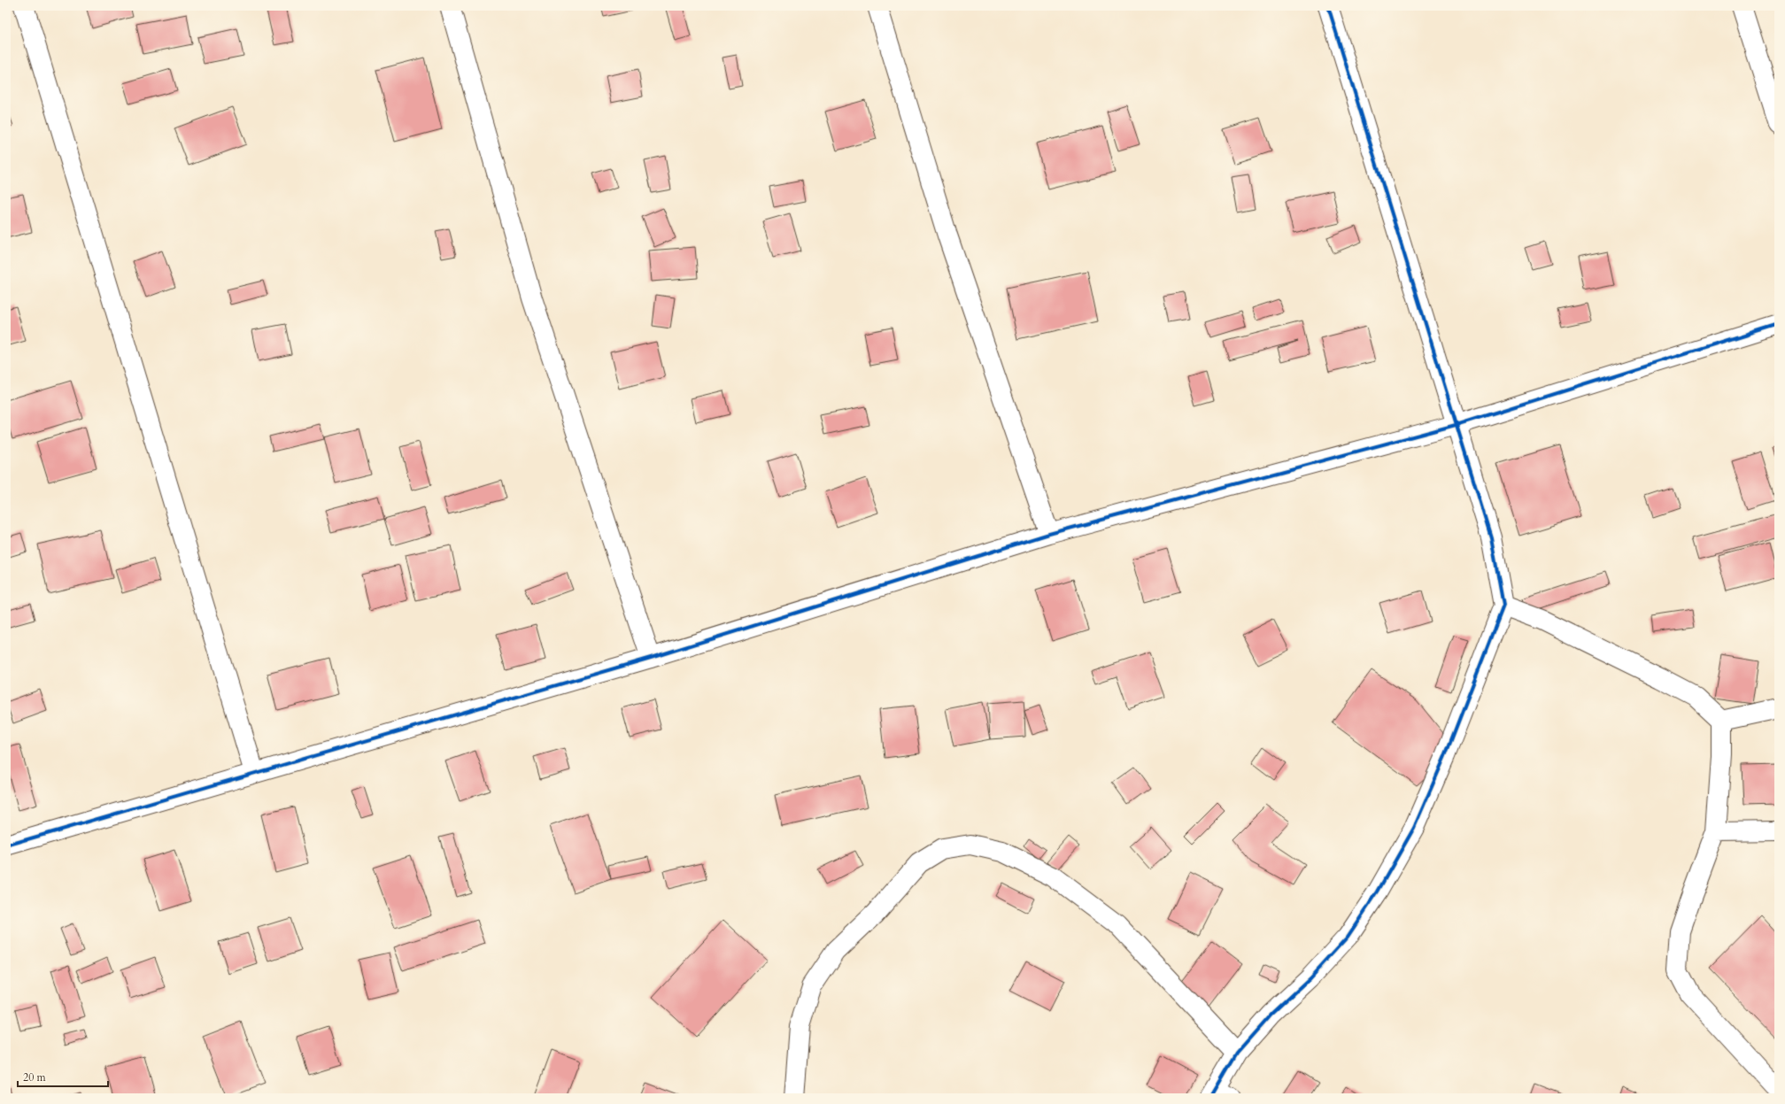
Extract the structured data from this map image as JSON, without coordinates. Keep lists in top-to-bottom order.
{
  "scale_bar": "20 m"
}
